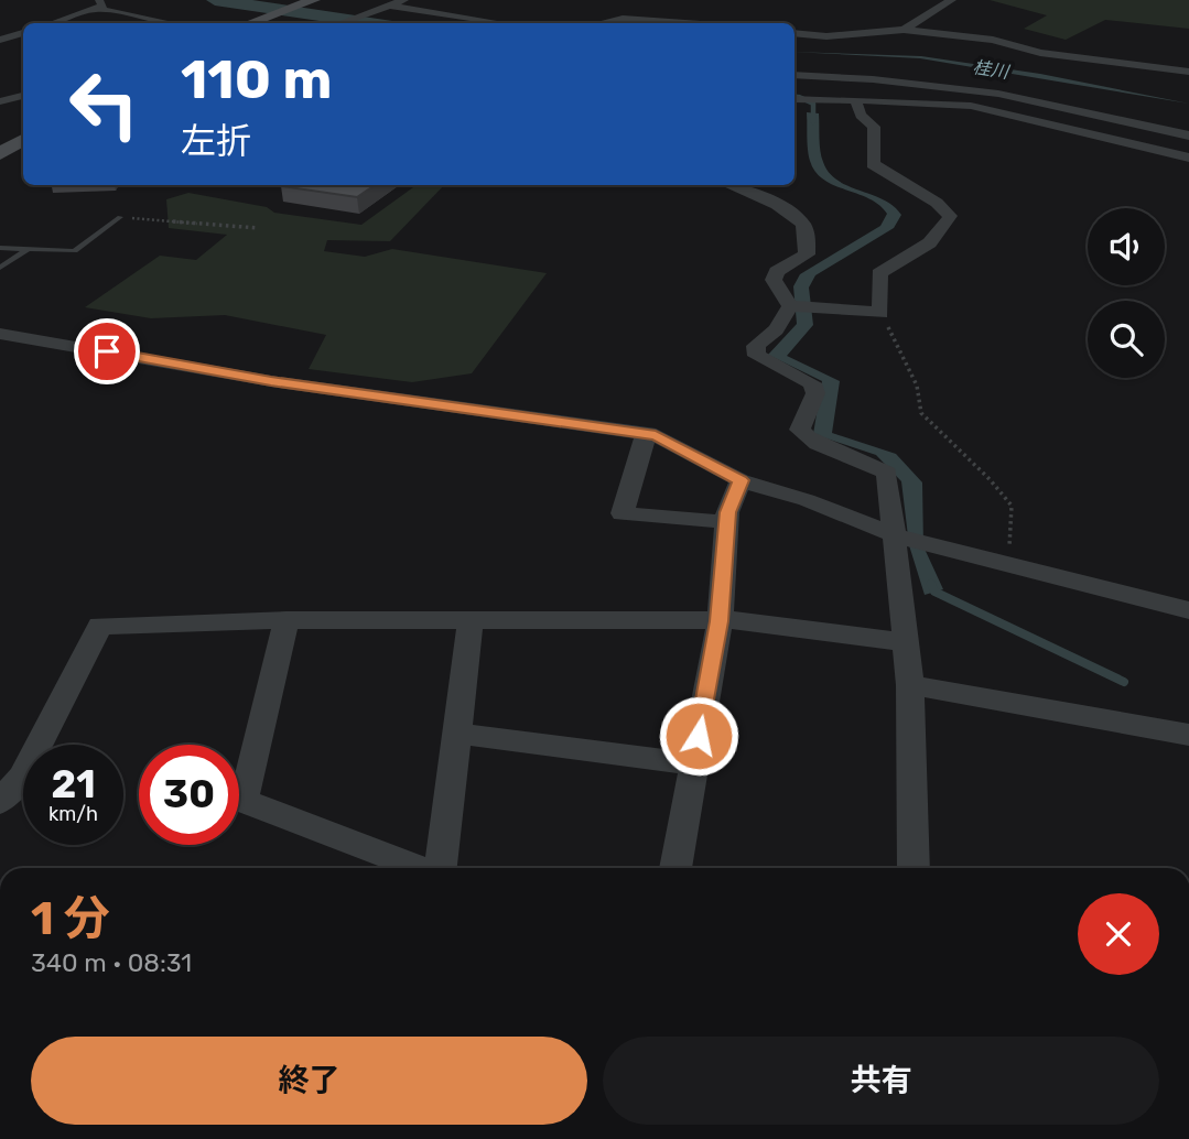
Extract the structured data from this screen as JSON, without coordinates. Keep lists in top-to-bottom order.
{
  "water": ["桂川"],
  "page": {
    "turn": ["110 m", "左折"],
    "speed": "21 km/h",
    "limit": "30",
    "heading": ["1 分", "340 m · 08:31"],
    "buttons": ["終了", "共有"]
  }
}
